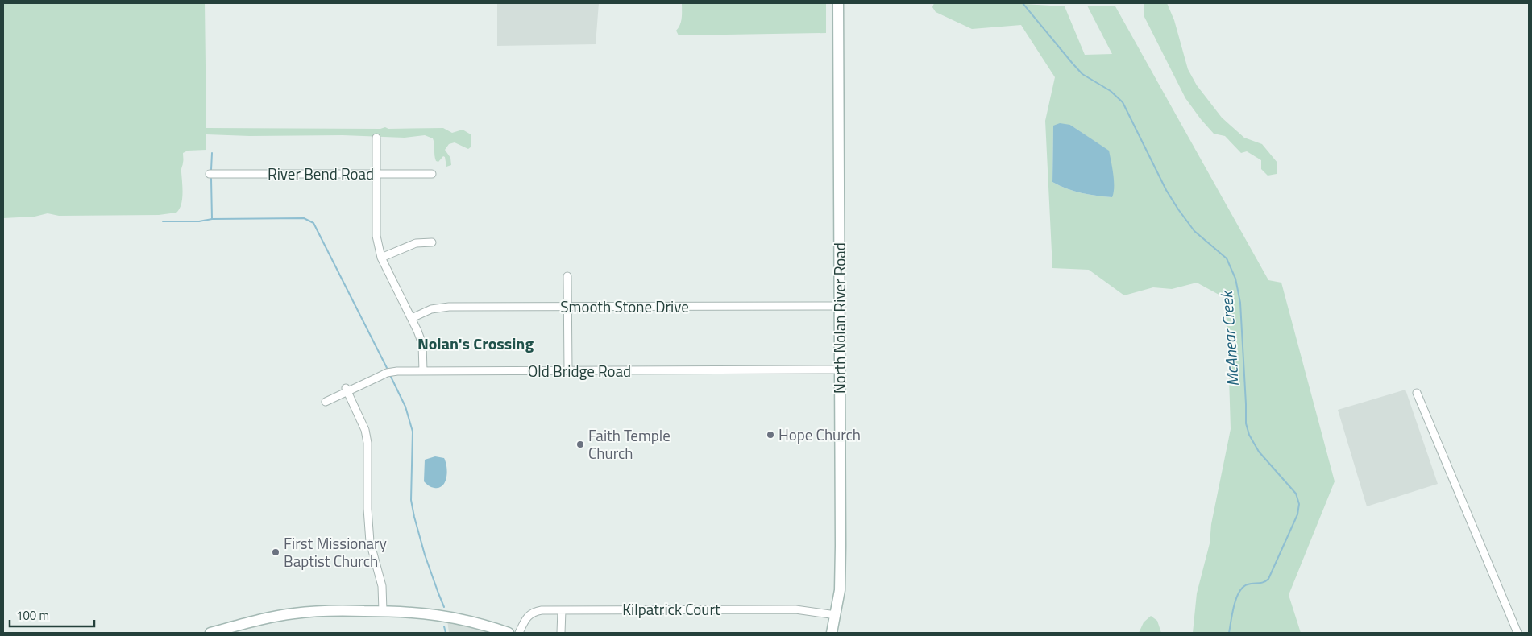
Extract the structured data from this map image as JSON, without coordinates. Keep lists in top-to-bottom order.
{
  "streets": {
    "main road": ["North Nolan River Road"],
    "street": [
      "River Bend Road",
      "Smooth Stone Drive",
      "Old Bridge Road",
      "Kilpatrick Court"
    ]
  },
  "crossings": [
    ["Smooth Stone Drive", "North Nolan River Road"],
    ["North Nolan River Road", "Old Bridge Road"],
    ["North Nolan River Road", "Kilpatrick Court"]
  ],
  "districts": ["Nolan's Crossing"],
  "water": ["McAnear Creek"],
  "places": ["Hope Church", "Faith Temple Church", "First Missionary Baptist Church"],
  "scale_bar": "100 m"
}
